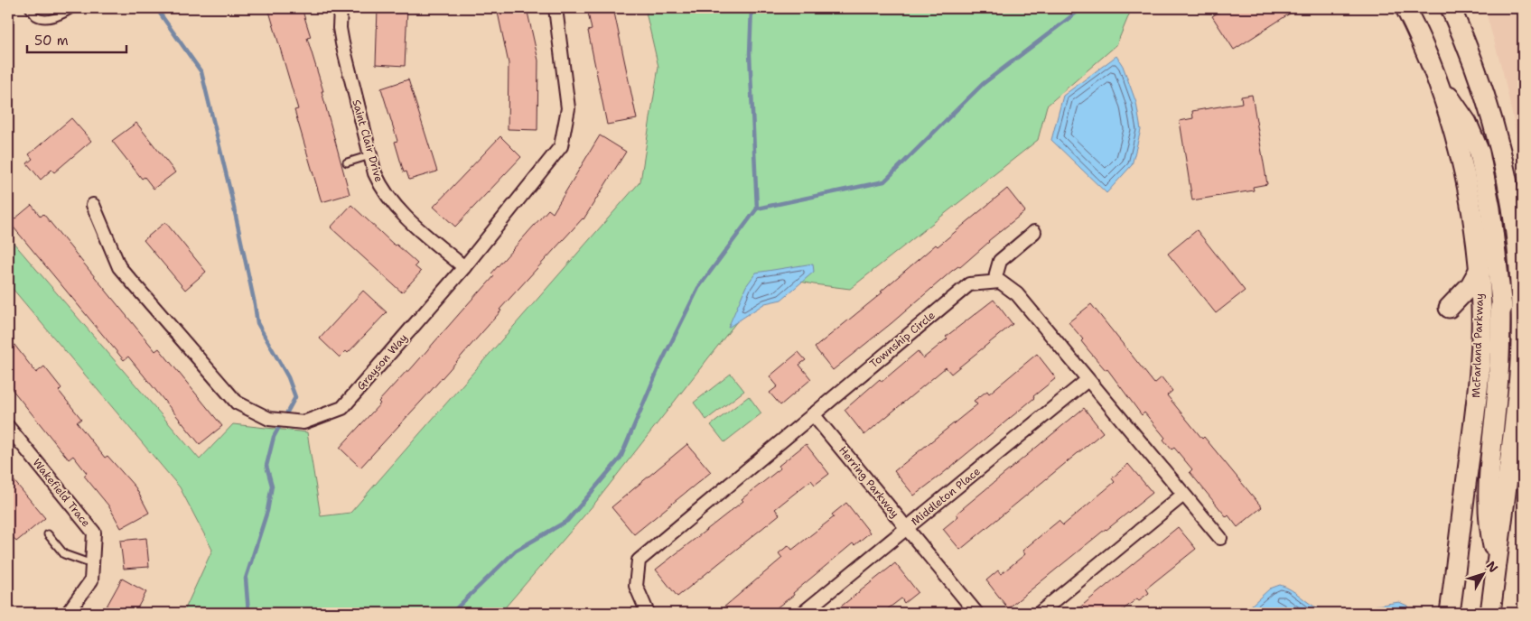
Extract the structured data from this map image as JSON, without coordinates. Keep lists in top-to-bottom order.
{
  "streets": {
    "main road": ["McFarland Parkway"],
    "street": [
      "Saint Clair Drive",
      "Township Circle",
      "Grayson Way",
      "Herring Parkway",
      "Wakefield Trace",
      "Middleton Place"
    ]
  },
  "crossings": [
    ["Saint Clair Drive", "Grayson Way"],
    ["Township Circle", "Herring Parkway"],
    ["Herring Parkway", "Middleton Place"]
  ],
  "scale_bar": "50 m",
  "north": "top right"
}
